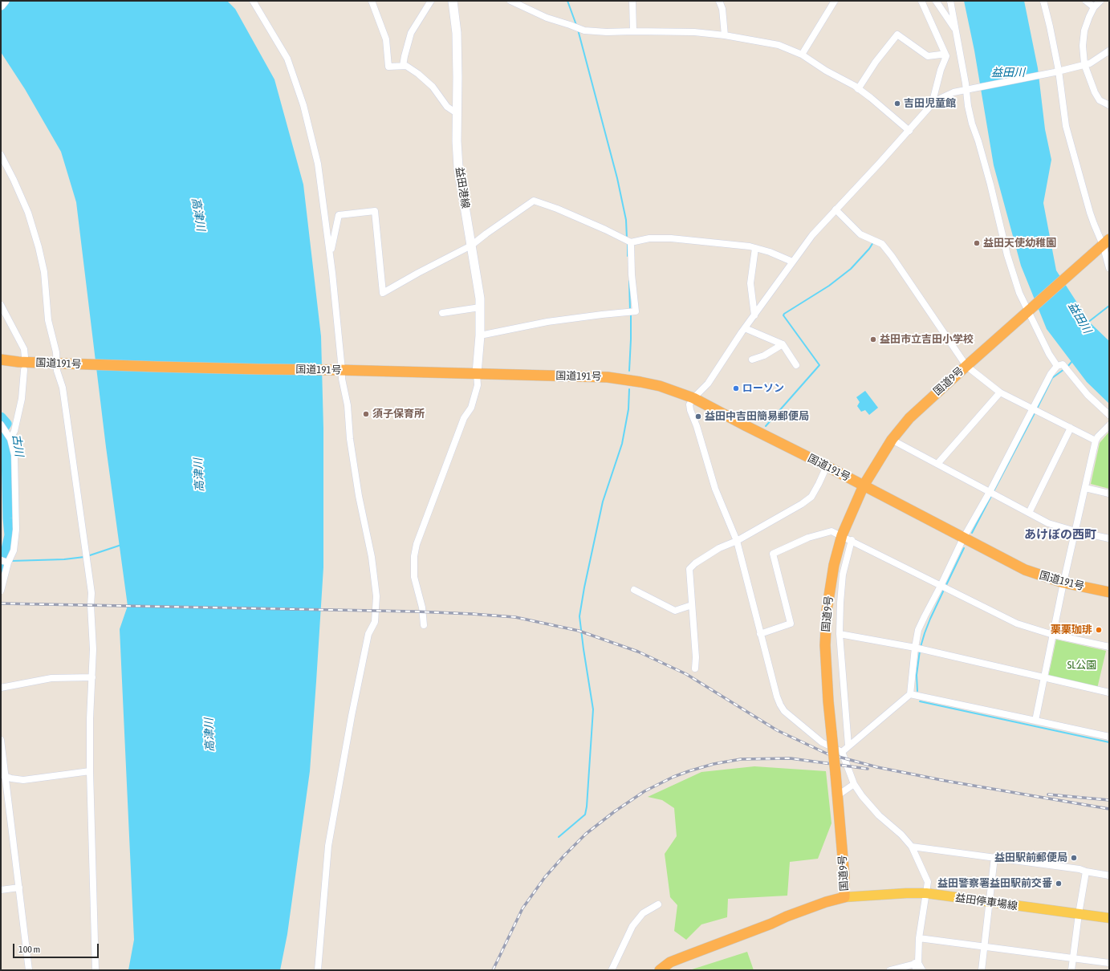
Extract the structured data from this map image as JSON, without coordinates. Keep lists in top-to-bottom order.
{
  "streets": {
    "highway": ["国道191号", "国道9号"],
    "main road": ["益田港線", "益田停車場線"]
  },
  "crossings": [
    ["益田港線", "国道191号"],
    ["国道191号", "国道9号"],
    ["国道9号", "益田停車場線"]
  ],
  "districts": ["あけぼの西町"],
  "water": ["益田川", "高津川", "古川"],
  "parks": ["SL公園"],
  "places": [
    "吉田児童館",
    "益田天使幼稚園",
    "益田市立吉田小学校",
    "ローソン",
    "須子保育所",
    "益田中吉田簡易郵便局",
    "栗栗珈琲",
    "益田駅前郵便局",
    "益田警察署益田駅前交番"
  ],
  "scale_bar": "100 m"
}
